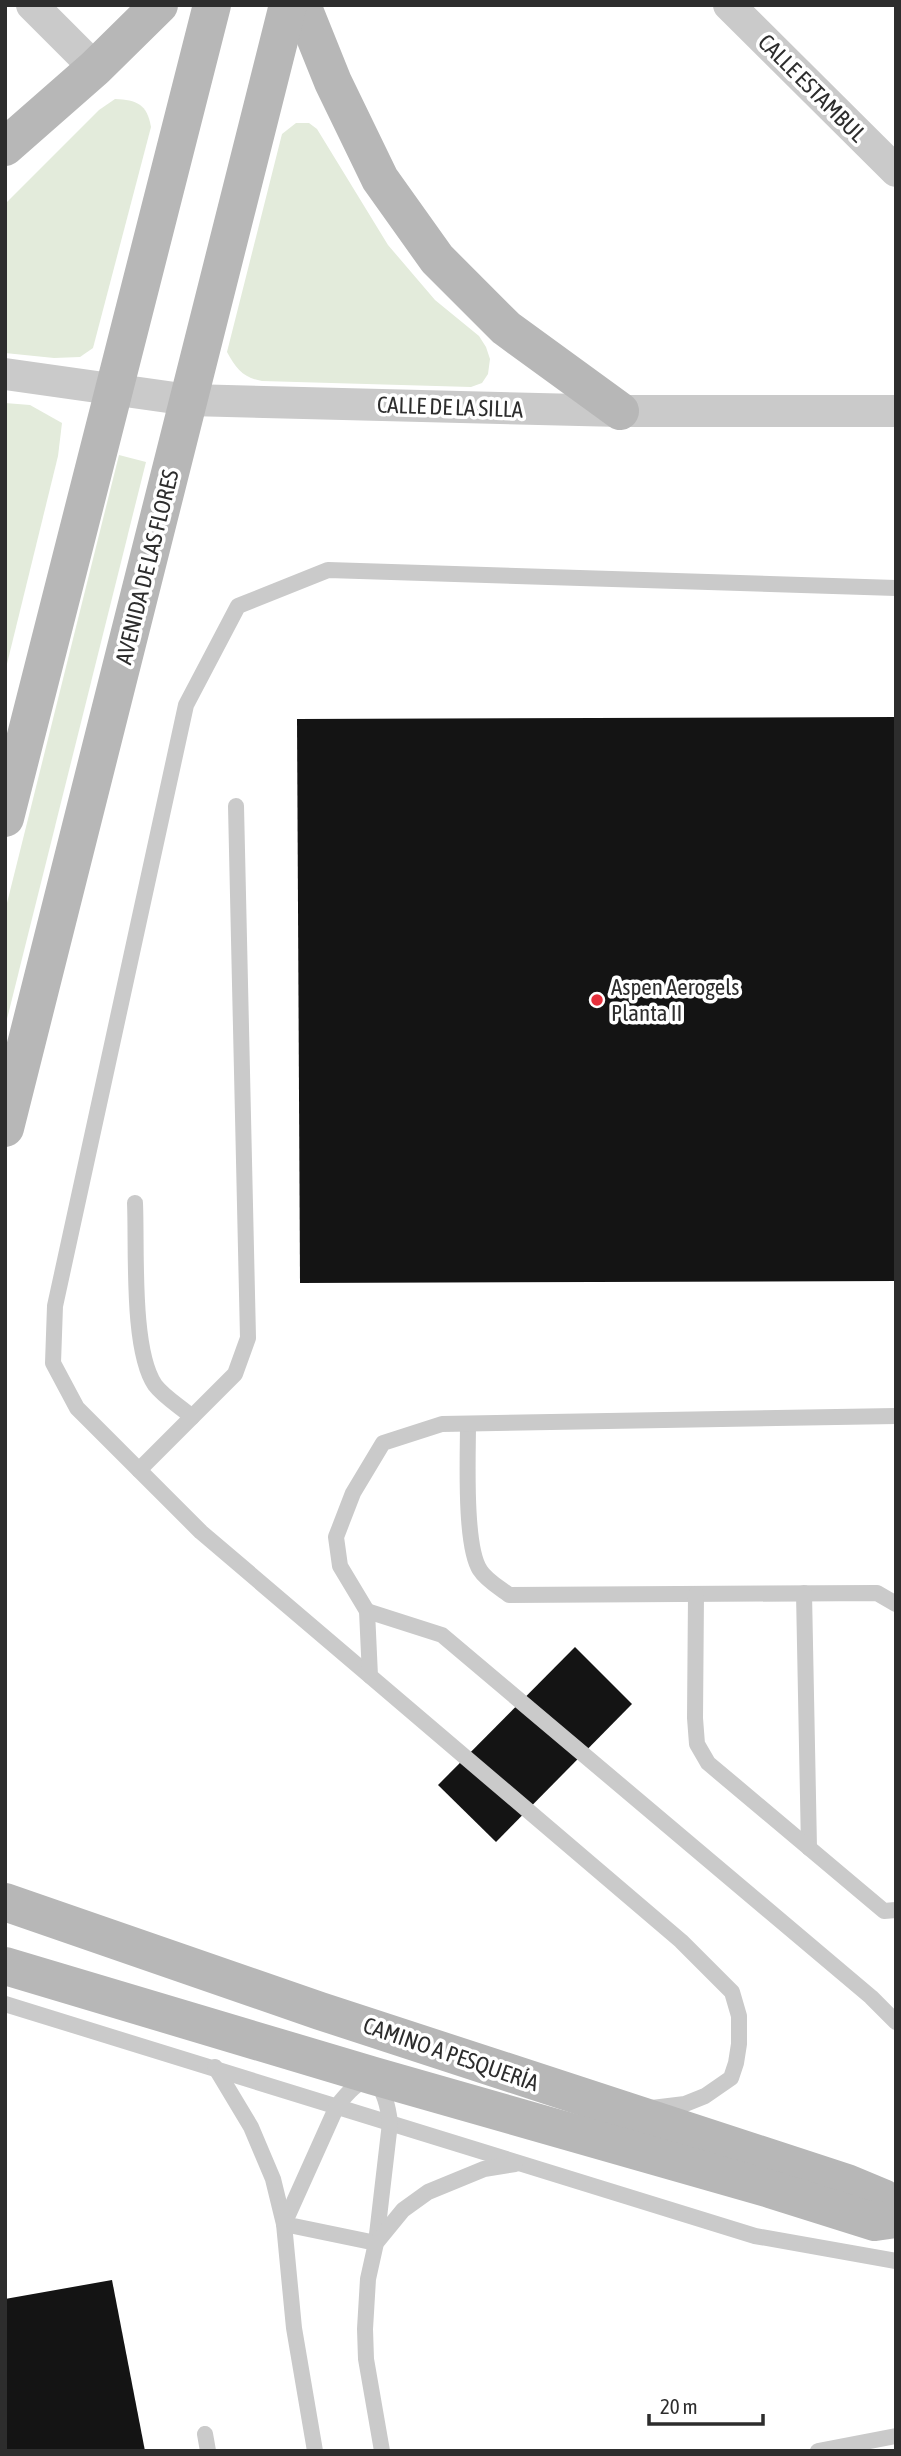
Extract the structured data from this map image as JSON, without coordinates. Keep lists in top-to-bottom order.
{
  "streets": {
    "street": [
      "CALLE ESTAMBUL",
      "CALLE DE LA SILLA",
      "AVENIDA DE LAS FLORES",
      "CAMINO A PESQUERÍA"
    ]
  },
  "crossings": [
    ["CALLE DE LA SILLA", "AVENIDA DE LAS FLORES"]
  ],
  "places": ["Aspen Aerogels Planta II"],
  "scale_bar": "20 m"
}
